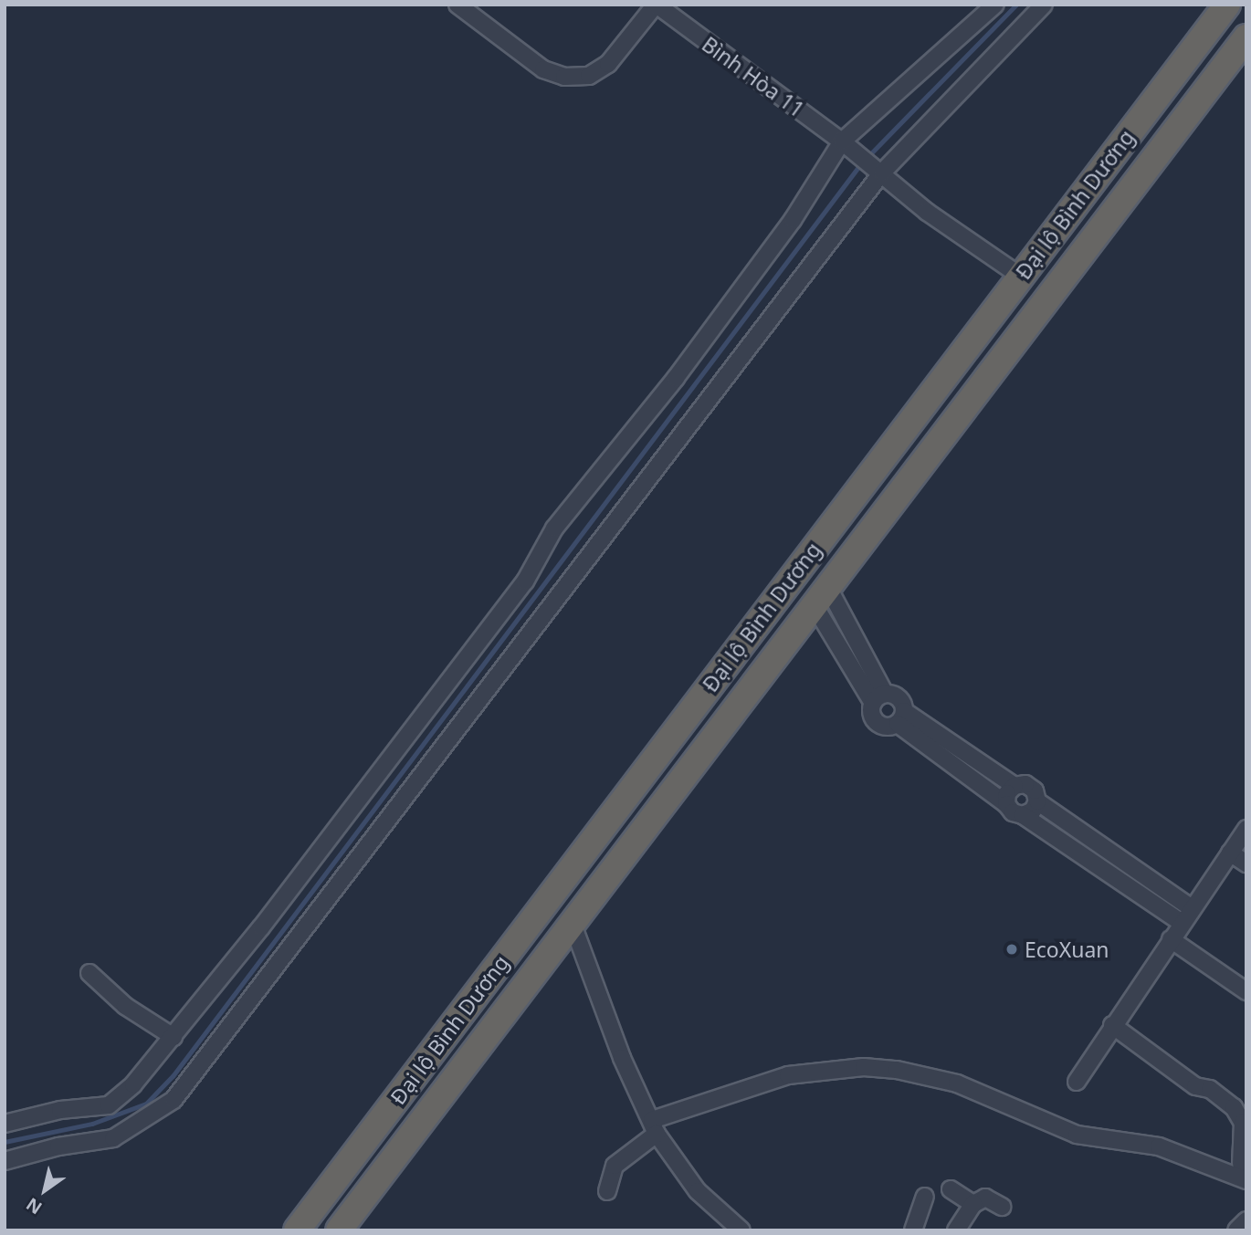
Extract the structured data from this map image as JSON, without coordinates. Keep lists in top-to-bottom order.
{
  "streets": {
    "highway": ["Đại lộ Bình Dương"],
    "street": ["Bình Hòa 11"]
  },
  "crossings": [
    ["Bình Hòa 11", "Đại lộ Bình Dương"]
  ],
  "places": ["EcoXuan"],
  "north": "bottom left"
}
